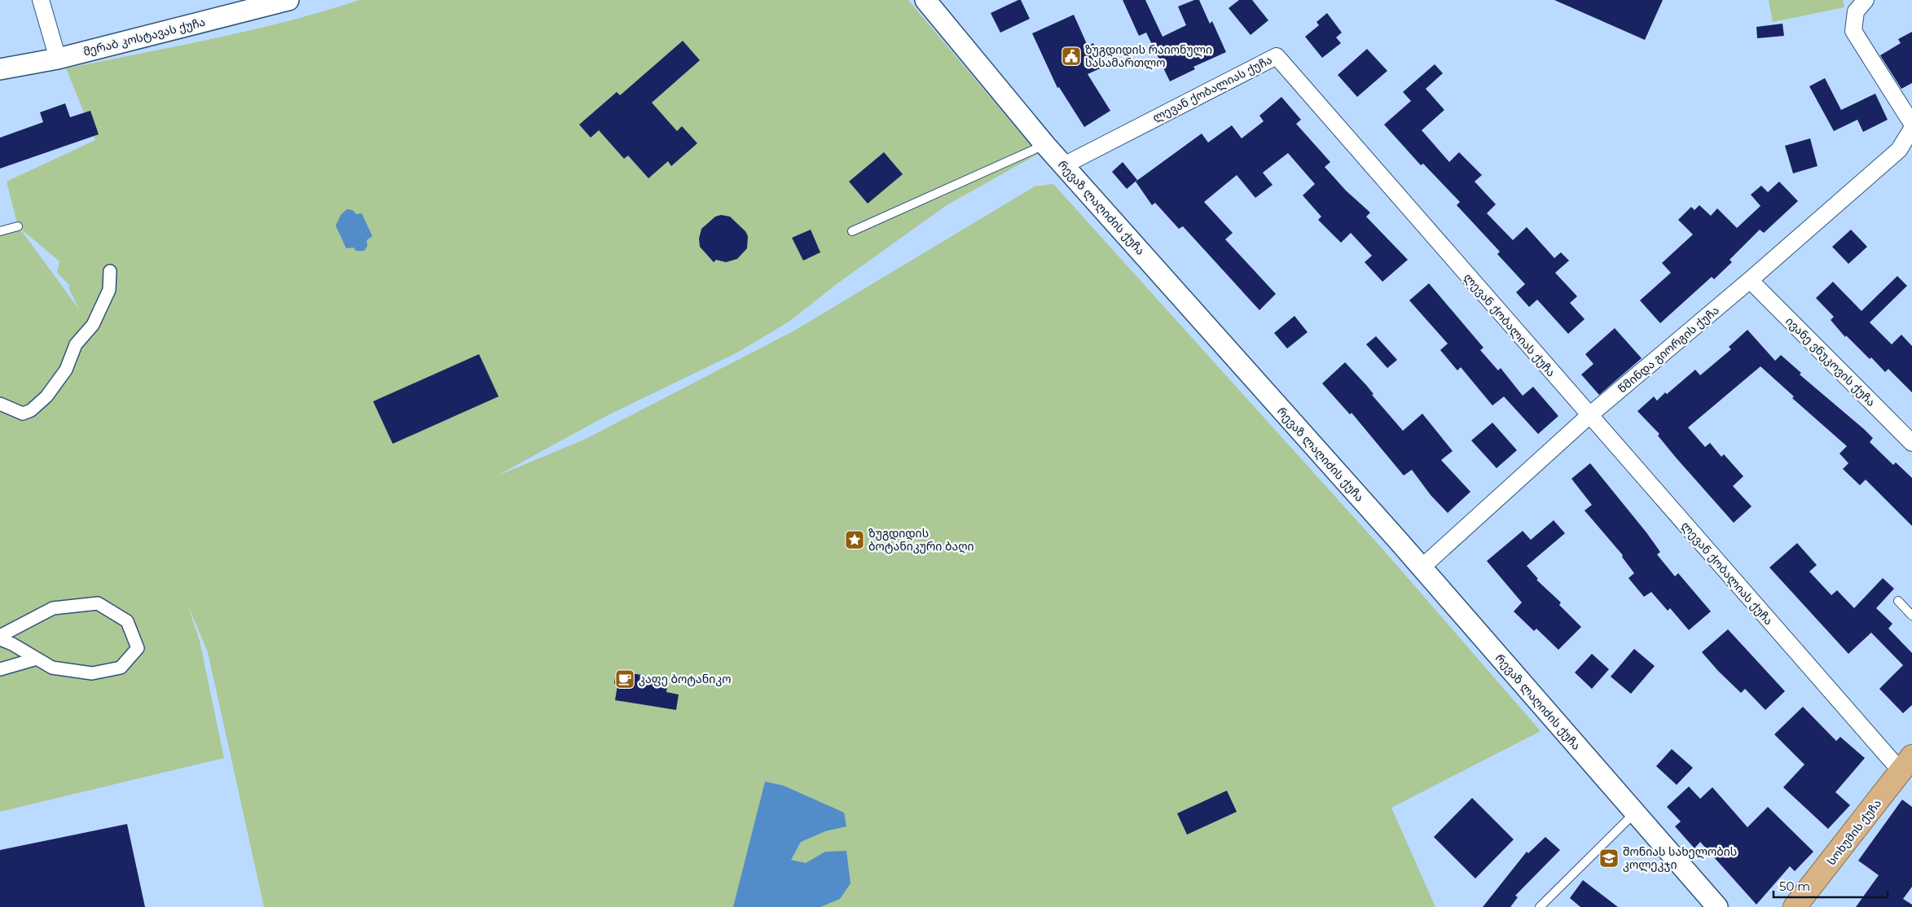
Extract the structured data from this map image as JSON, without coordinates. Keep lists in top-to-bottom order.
{
  "streets": {
    "highway": ["სოხუმის ქუჩა"],
    "street": [
      "მერაბ კოსტავას ქუჩა",
      "ლევან ქობალიას ქუჩა",
      "რევაზ ლაღიძის ქუჩა",
      "წმინდა გიორგის ქუჩა",
      "ივანე ვნუკოვის ქუჩა"
    ]
  },
  "crossings": [
    ["ლევან ქობალიას ქუჩა", "რევაზ ლაღიძის ქუჩა"],
    ["ლევან ქობალიას ქუჩა", "წმინდა გიორგის ქუჩა"],
    ["ლევან ქობალიას ქუჩა", "სოხუმის ქუჩა"],
    ["რევაზ ლაღიძის ქუჩა", "წმინდა გიორგის ქუჩა"],
    ["წმინდა გიორგის ქუჩა", "ივანე ვნუკოვის ქუჩა"]
  ],
  "places": {
    "public building": ["ზუგდიდის რაიონული სასამართლო"],
    "place": ["ზუგდიდის ბოტანიკური ბაღი"],
    "cafe": ["კაფე ბოტანიკო"],
    "school or university": ["შონიას სახელობის კოლეკჯი"]
  },
  "scale_bar": "50 m"
}
